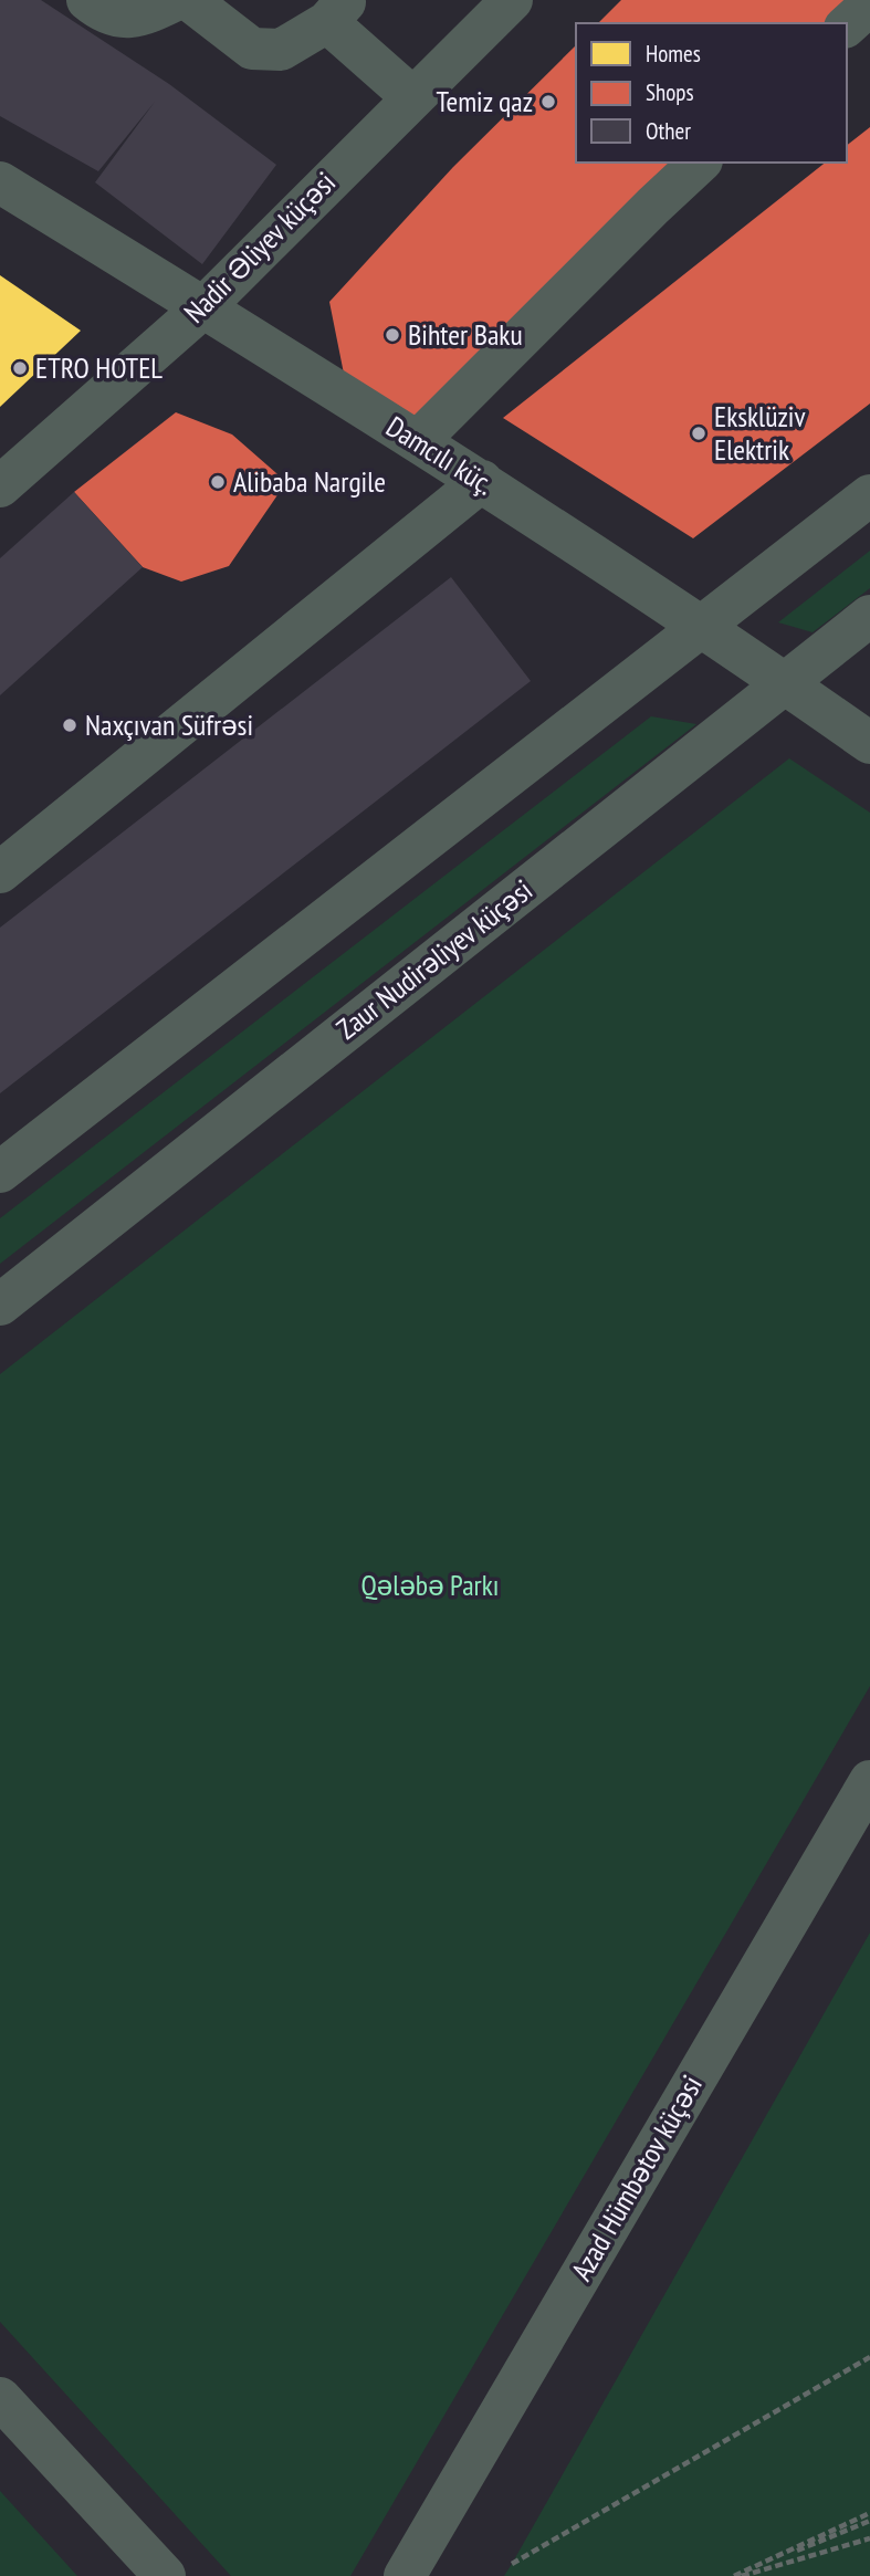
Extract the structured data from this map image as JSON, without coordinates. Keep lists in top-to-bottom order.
{
  "streets": {
    "street": [
      "Nadir Əliyev küçəsi",
      "Damcılı küç.",
      "Zaur Nudirəliyev küçəsi",
      "Azad Hümbətov küçəsi"
    ]
  },
  "crossings": [
    ["Nadir Əliyev küçəsi", "Damcılı küç."],
    ["Damcılı küç.", "Zaur Nudirəliyev küçəsi"]
  ],
  "parks": ["Qələbə Parkı"],
  "places": [
    "Temiz qaz",
    "Bihter Baku",
    "ETRO HOTEL",
    "Eksklüziv Elektrik",
    "Alibaba Nargile",
    "Naxçıvan Süfrəsi"
  ],
  "legend": ["Homes", "Shops", "Other"]
}
